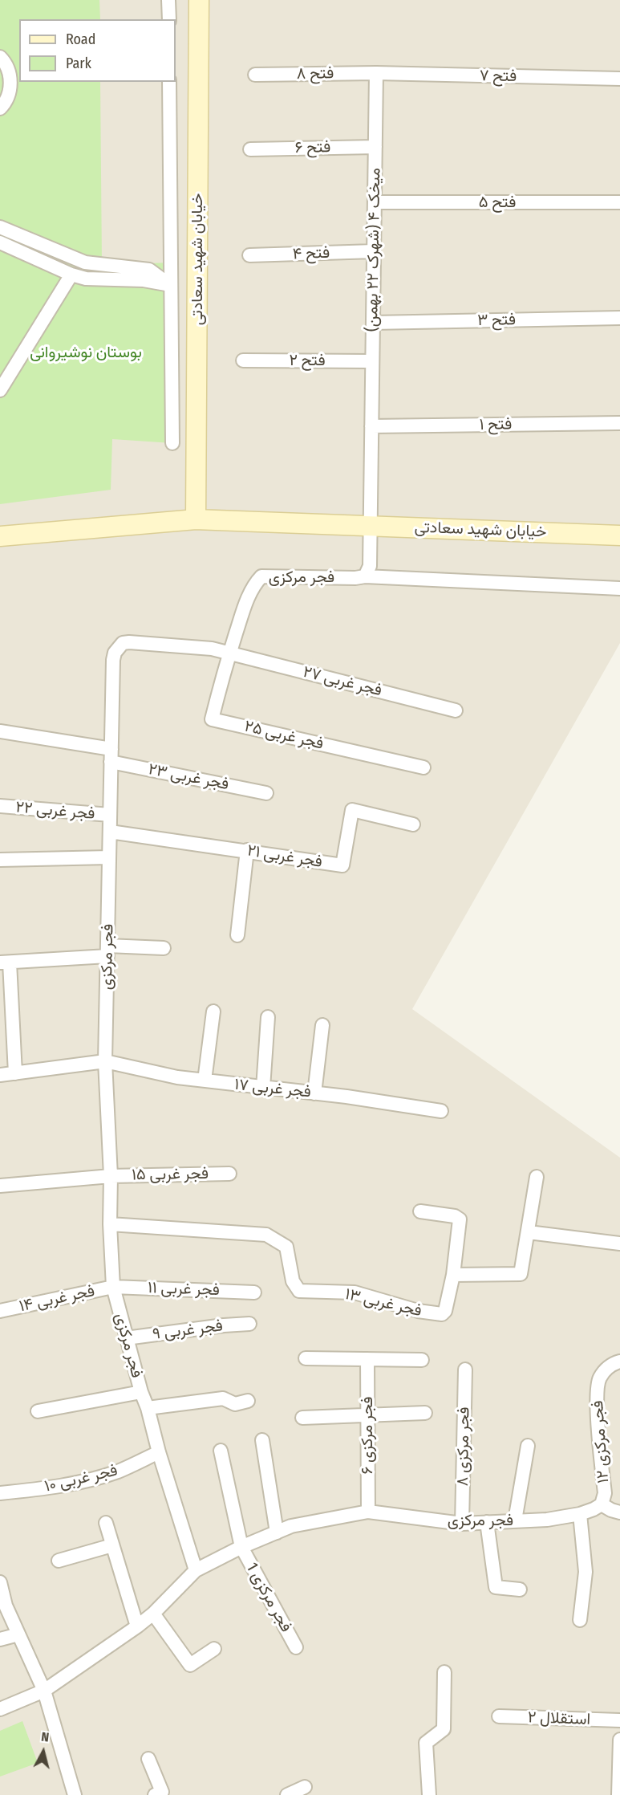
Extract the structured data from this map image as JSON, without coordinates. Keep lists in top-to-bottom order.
{
  "streets": {
    "main road": ["خیابان شهید سعادتی"],
    "street": [
      "فتح ۸",
      "فتح ۷",
      "فتح ۶",
      "فتح ۵",
      "(شهرک ۲۲ بهمن) میخک ۴",
      "فتح ۴",
      "فتح ۳",
      "فتح ۲",
      "فتح ۱",
      "فجر مرکزی",
      "فجر غربی ۲۷",
      "فجر غربی ۲۵",
      "فجر غربی ۲۳",
      "فجر غربی ۲۲",
      "فجر غربی ۲۱",
      "فجر غربی ۱۷",
      "فجر غربی ۱۵",
      "فجر غربی ۱۱",
      "فجر غربی ۱۴",
      "فجر غربی ۱۳",
      "فجر غربی ۹",
      "فجر مرکزی ۶",
      "فجر مرکزی ۱۲",
      "فجر مرکزی ۸",
      "فجر غربی ۱۰",
      "فجر مرکزی 1",
      "استقلال ۲"
    ]
  },
  "crossings": [
    ["فتح ۸", "فتح ۷"],
    ["فتح ۸", "(شهرک ۲۲ بهمن) میخک ۴"],
    ["فتح ۷", "(شهرک ۲۲ بهمن) میخک ۴"],
    ["فتح ۶", "(شهرک ۲۲ بهمن) میخک ۴"],
    ["فتح ۵", "(شهرک ۲۲ بهمن) میخک ۴"],
    ["(شهرک ۲۲ بهمن) میخک ۴", "فتح ۴"],
    ["(شهرک ۲۲ بهمن) میخک ۴", "خیابان شهید سعادتی"],
    ["(شهرک ۲۲ بهمن) میخک ۴", "فتح ۳"],
    ["(شهرک ۲۲ بهمن) میخک ۴", "فتح ۲"],
    ["(شهرک ۲۲ بهمن) میخک ۴", "فتح ۱"],
    ["(شهرک ۲۲ بهمن) میخک ۴", "فجر مرکزی"],
    ["فجر مرکزی", "فجر غربی ۲۷"],
    ["فجر مرکزی", "فجر غربی ۲۵"],
    ["فجر مرکزی", "فجر غربی ۲۳"],
    ["فجر مرکزی", "فجر غربی ۲۲"],
    ["فجر مرکزی", "فجر غربی ۲۱"],
    ["فجر مرکزی", "فجر غربی ۱۷"],
    ["فجر مرکزی", "فجر غربی ۱۵"],
    ["فجر مرکزی", "فجر غربی ۱۱"],
    ["فجر مرکزی", "فجر غربی ۱۴"],
    ["فجر مرکزی", "فجر غربی ۱۳"],
    ["فجر مرکزی", "فجر غربی ۹"],
    ["فجر مرکزی", "فجر مرکزی ۶"],
    ["فجر مرکزی", "فجر مرکزی ۱۲"],
    ["فجر مرکزی", "فجر مرکزی ۸"],
    ["فجر مرکزی", "فجر غربی ۱۰"],
    ["فجر مرکزی", "فجر مرکزی 1"],
    ["فجر غربی ۲۷", "فجر غربی ۲۵"],
    ["فجر غربی ۱۱", "فجر غربی ۱۴"]
  ],
  "parks": ["بوستان نوشیروانی"],
  "legend": ["Road", "Park"],
  "north": "top"
}
